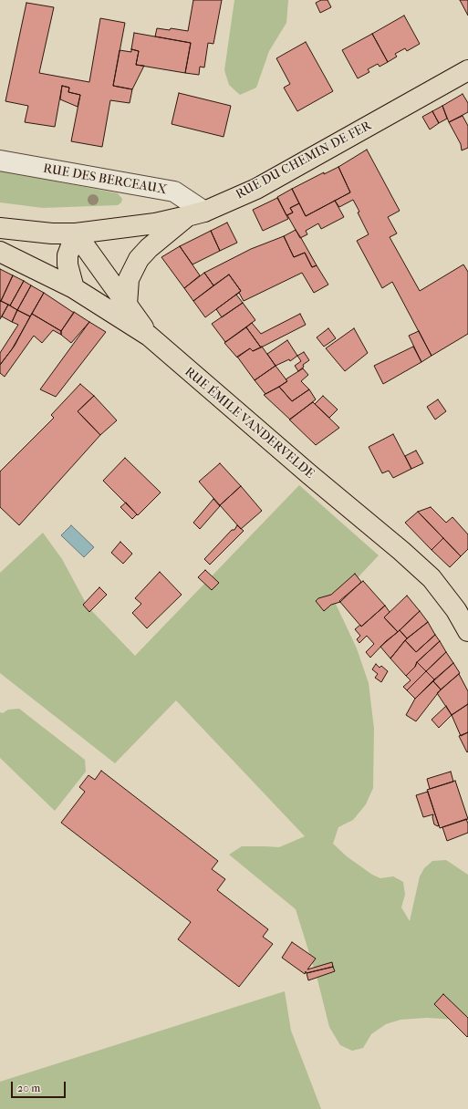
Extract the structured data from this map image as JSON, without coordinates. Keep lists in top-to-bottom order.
{
  "streets": {
    "main road": ["RUE DU CHEMIN DE FER", "RUE ÉMILE VANDERVELDE"],
    "street": ["RUE DES BERCEAUX"]
  },
  "crossings": [
    ["RUE DU CHEMIN DE FER", "RUE DES BERCEAUX"]
  ],
  "scale_bar": "20 m"
}
